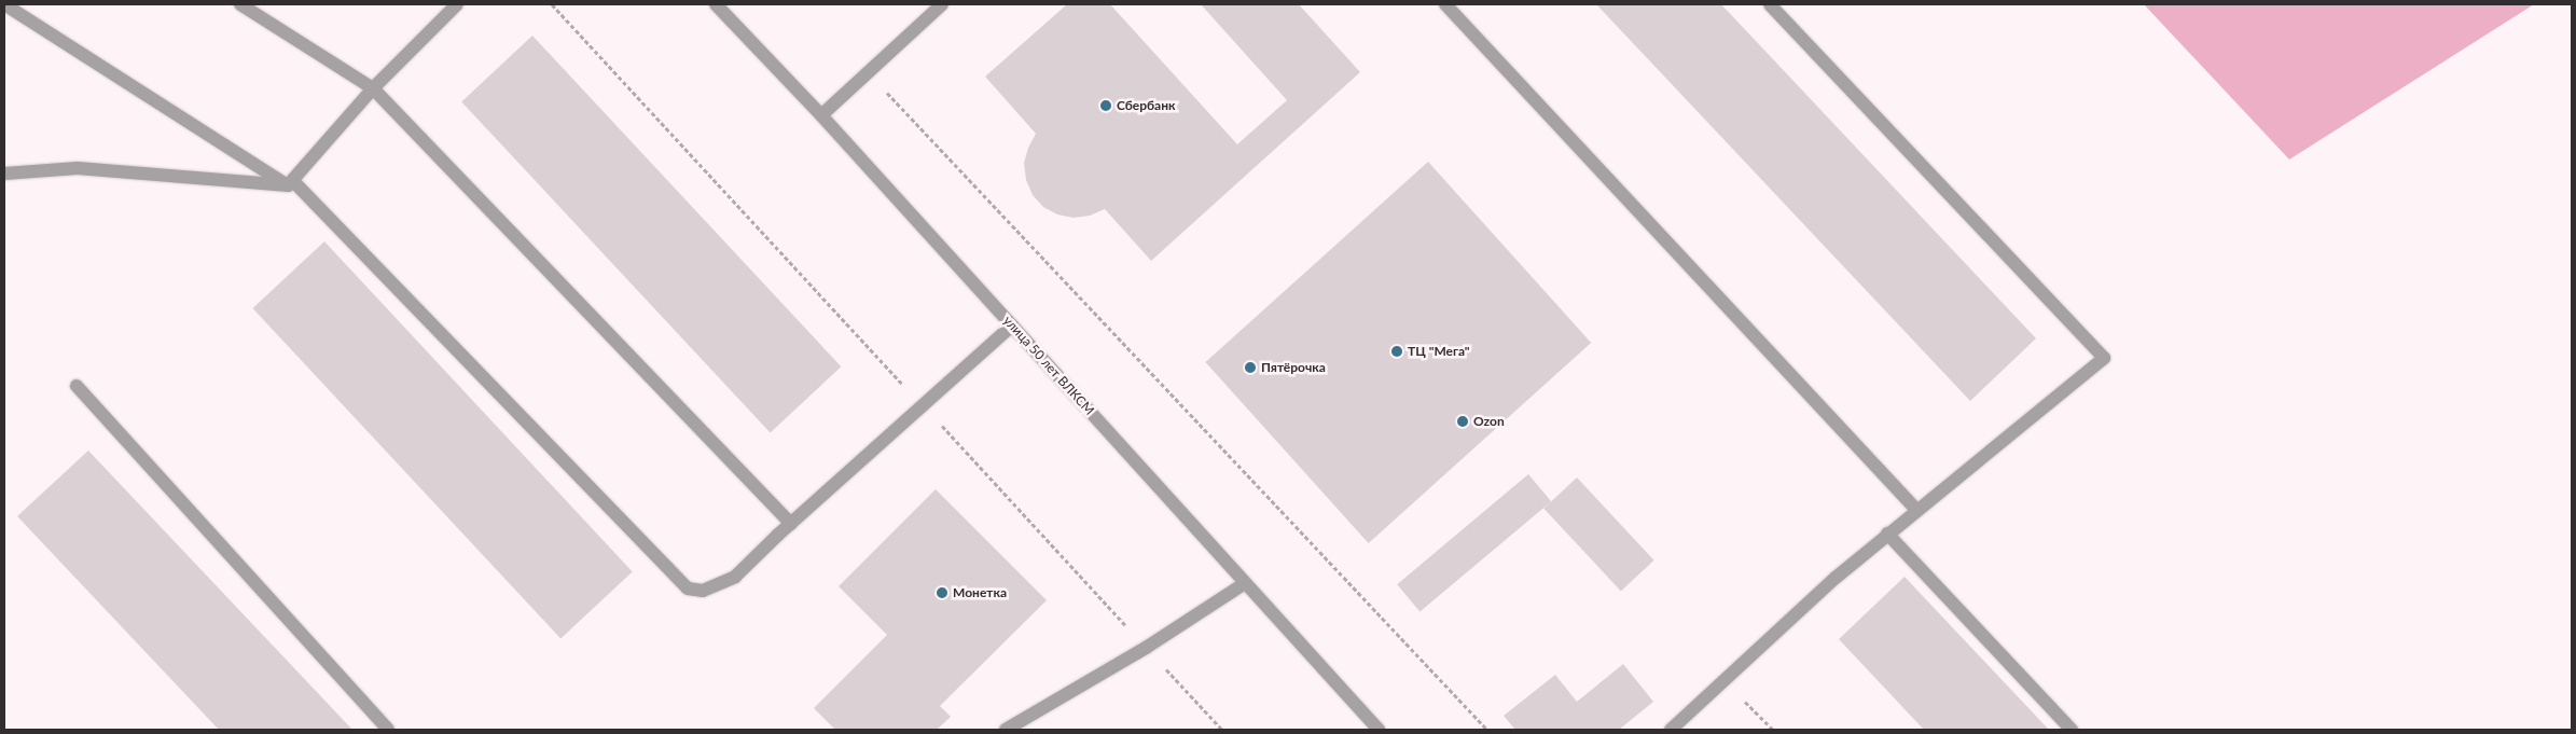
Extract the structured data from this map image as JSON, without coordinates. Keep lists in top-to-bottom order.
{
  "streets": {
    "street": ["улица 50 лет ВЛКСМ"]
  },
  "places": [
    "Сбербанк",
    "ТЦ \"Мега\"",
    "Пятёрочка",
    "Ozon",
    "Монетка"
  ]
}
